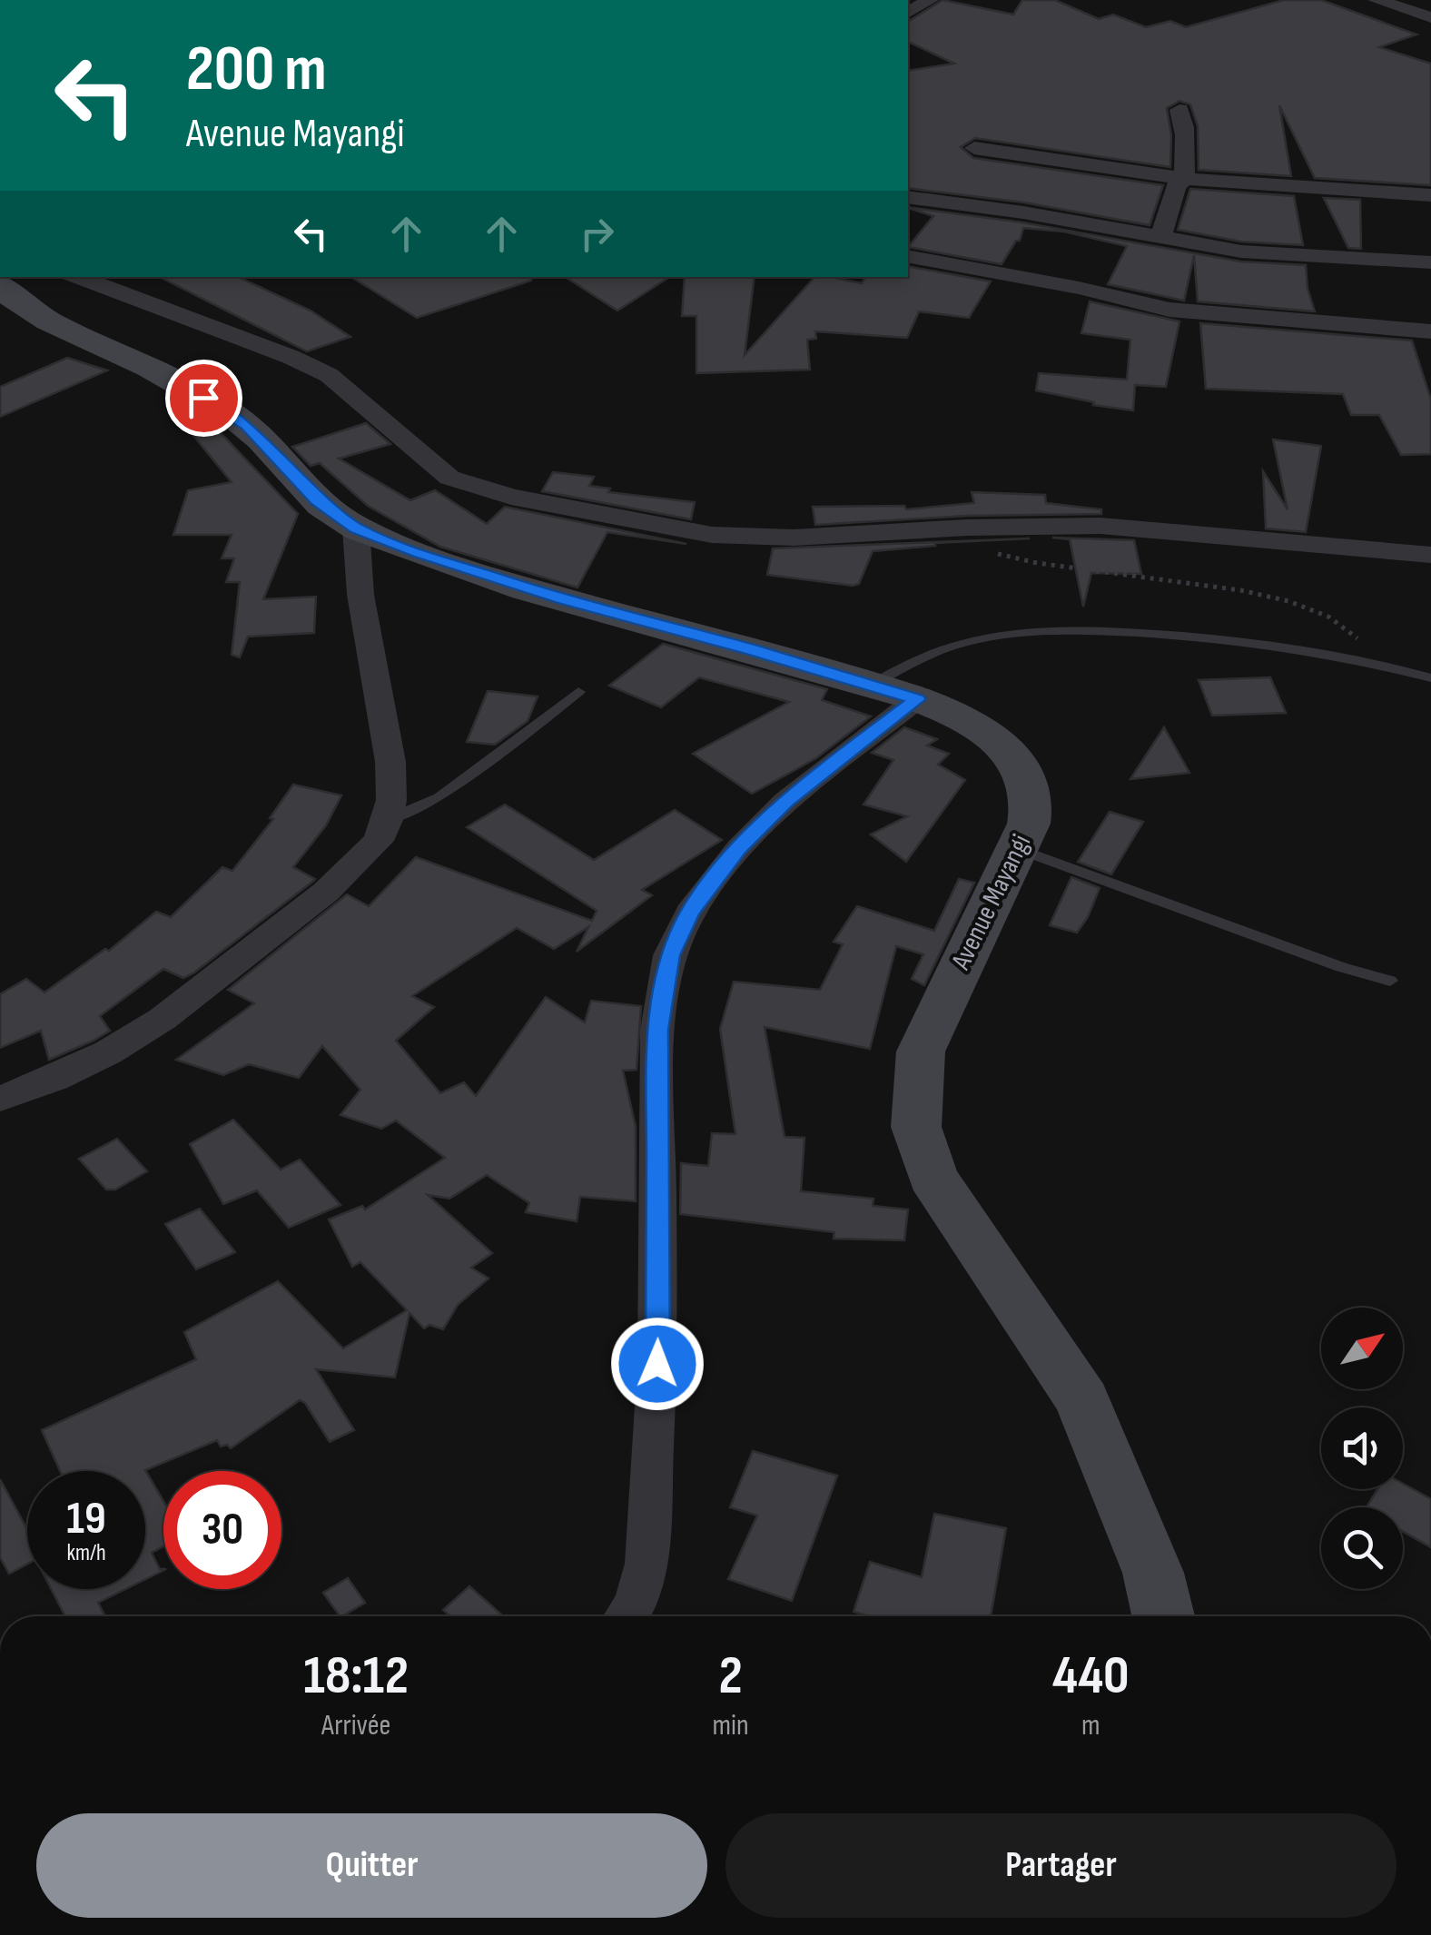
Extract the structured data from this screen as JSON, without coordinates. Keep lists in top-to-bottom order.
{
  "streets": {
    "street": ["Avenue Mayangi"]
  },
  "north": "top right",
  "page": {
    "turn": ["200 m", "Avenue Mayangi"],
    "speed": "19 km/h",
    "limit": "30",
    "eta": [
      "18:12",
      "Arrivée",
      "2",
      "min",
      "440",
      "m"
    ],
    "buttons": ["Quitter", "Partager"]
  }
}
